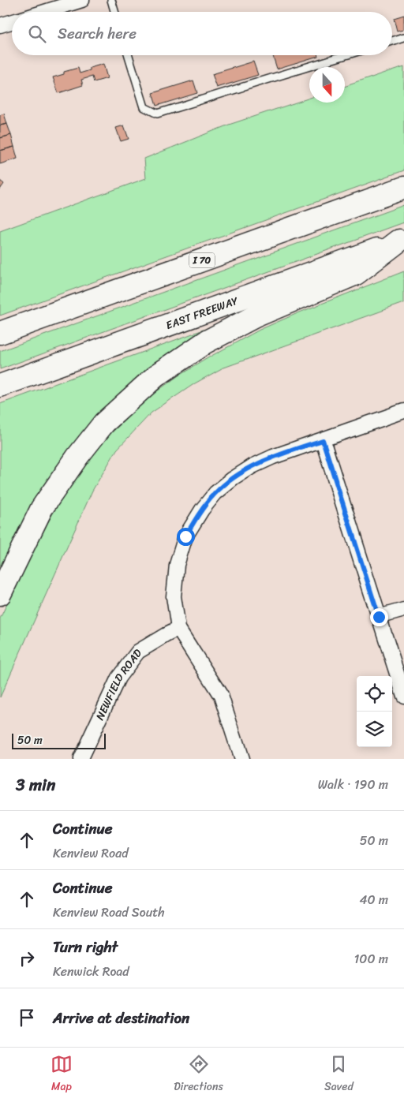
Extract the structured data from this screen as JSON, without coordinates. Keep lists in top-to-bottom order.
{
  "streets": {
    "highway": ["I 70", "EAST FREEWAY"],
    "street": ["NEWFIELD ROAD"]
  },
  "scale_bar": "50 m",
  "north": "bottom",
  "page": {
    "search": "Search here",
    "scale": "50 m",
    "heading": ["3 min", "Walk · 190 m"],
    "list": [
      ["Continue", "Kenview Road", "50 m"],
      ["Continue", "Kenview Road South", "40 m"],
      ["Turn right", "Kenwick Road", "100 m"],
      "Arrive at destination"
    ],
    "nav": ["Map", "Directions", "Saved"]
  }
}
